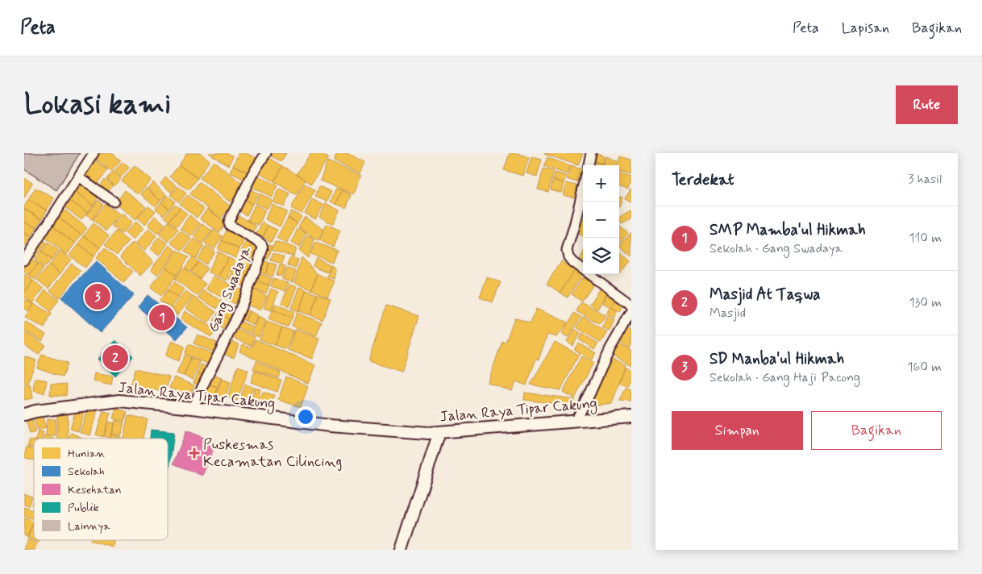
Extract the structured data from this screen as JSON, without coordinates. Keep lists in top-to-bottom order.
{
  "streets": {
    "street": ["Gang Swadaya", "Jalan Raya Tipar Cakung"]
  },
  "crossings": [
    ["Gang Swadaya", "Jalan Raya Tipar Cakung"]
  ],
  "places": {
    "health": ["Puskesmas Kecamatan Cilincing"]
  },
  "legend": [
    "Hunian",
    "Sekolah",
    "Kesehatan",
    "Publik",
    "Lainnya"
  ],
  "page": {
    "header": "Peta",
    "nav": ["Peta", "Lapisan", "Bagikan"],
    "buttons": [
      "Rute",
      ["Simpan", "Bagikan"]
    ],
    "title": "Lokasi kami",
    "heading": ["Terdekat", "3 hasil"],
    "map_buttons": ["+", "−"],
    "list": [
      {
        "mark": "1",
        "name": "SMP Mamba'ul Hikmah",
        "note": "Sekolah · Gang Swadaya",
        "value": "110 m"
      },
      {
        "mark": "2",
        "name": "Masjid At Taqwa",
        "note": "Masjid",
        "value": "130 m"
      },
      {
        "mark": "3",
        "name": "SD Manba'ul Hikmah",
        "note": "Sekolah · Gang Haji Pacong",
        "value": "160 m"
      }
    ],
    "pins": ["3", "1", "2"]
  }
}
